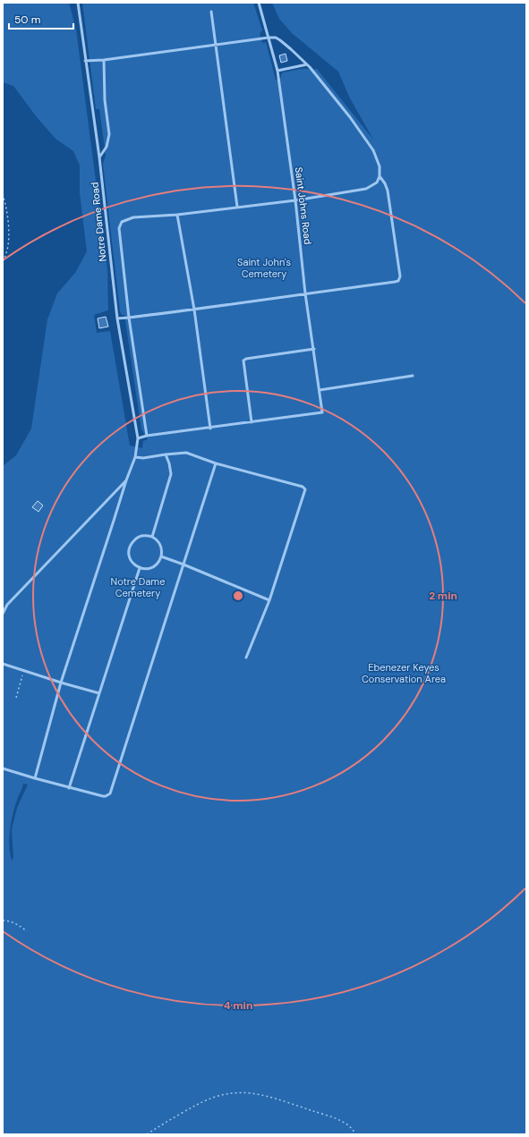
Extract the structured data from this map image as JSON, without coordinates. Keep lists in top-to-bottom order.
{
  "streets": {
    "lane": ["Saint Johns Road", "Notre Dame Road"]
  },
  "parks": ["Saint John's Cemetery", "Notre Dame Cemetery", "Ebenezer Keyes Conservation Area"],
  "scale_bar": "50 m",
  "rings": ["2 min", "4 min"]
}
